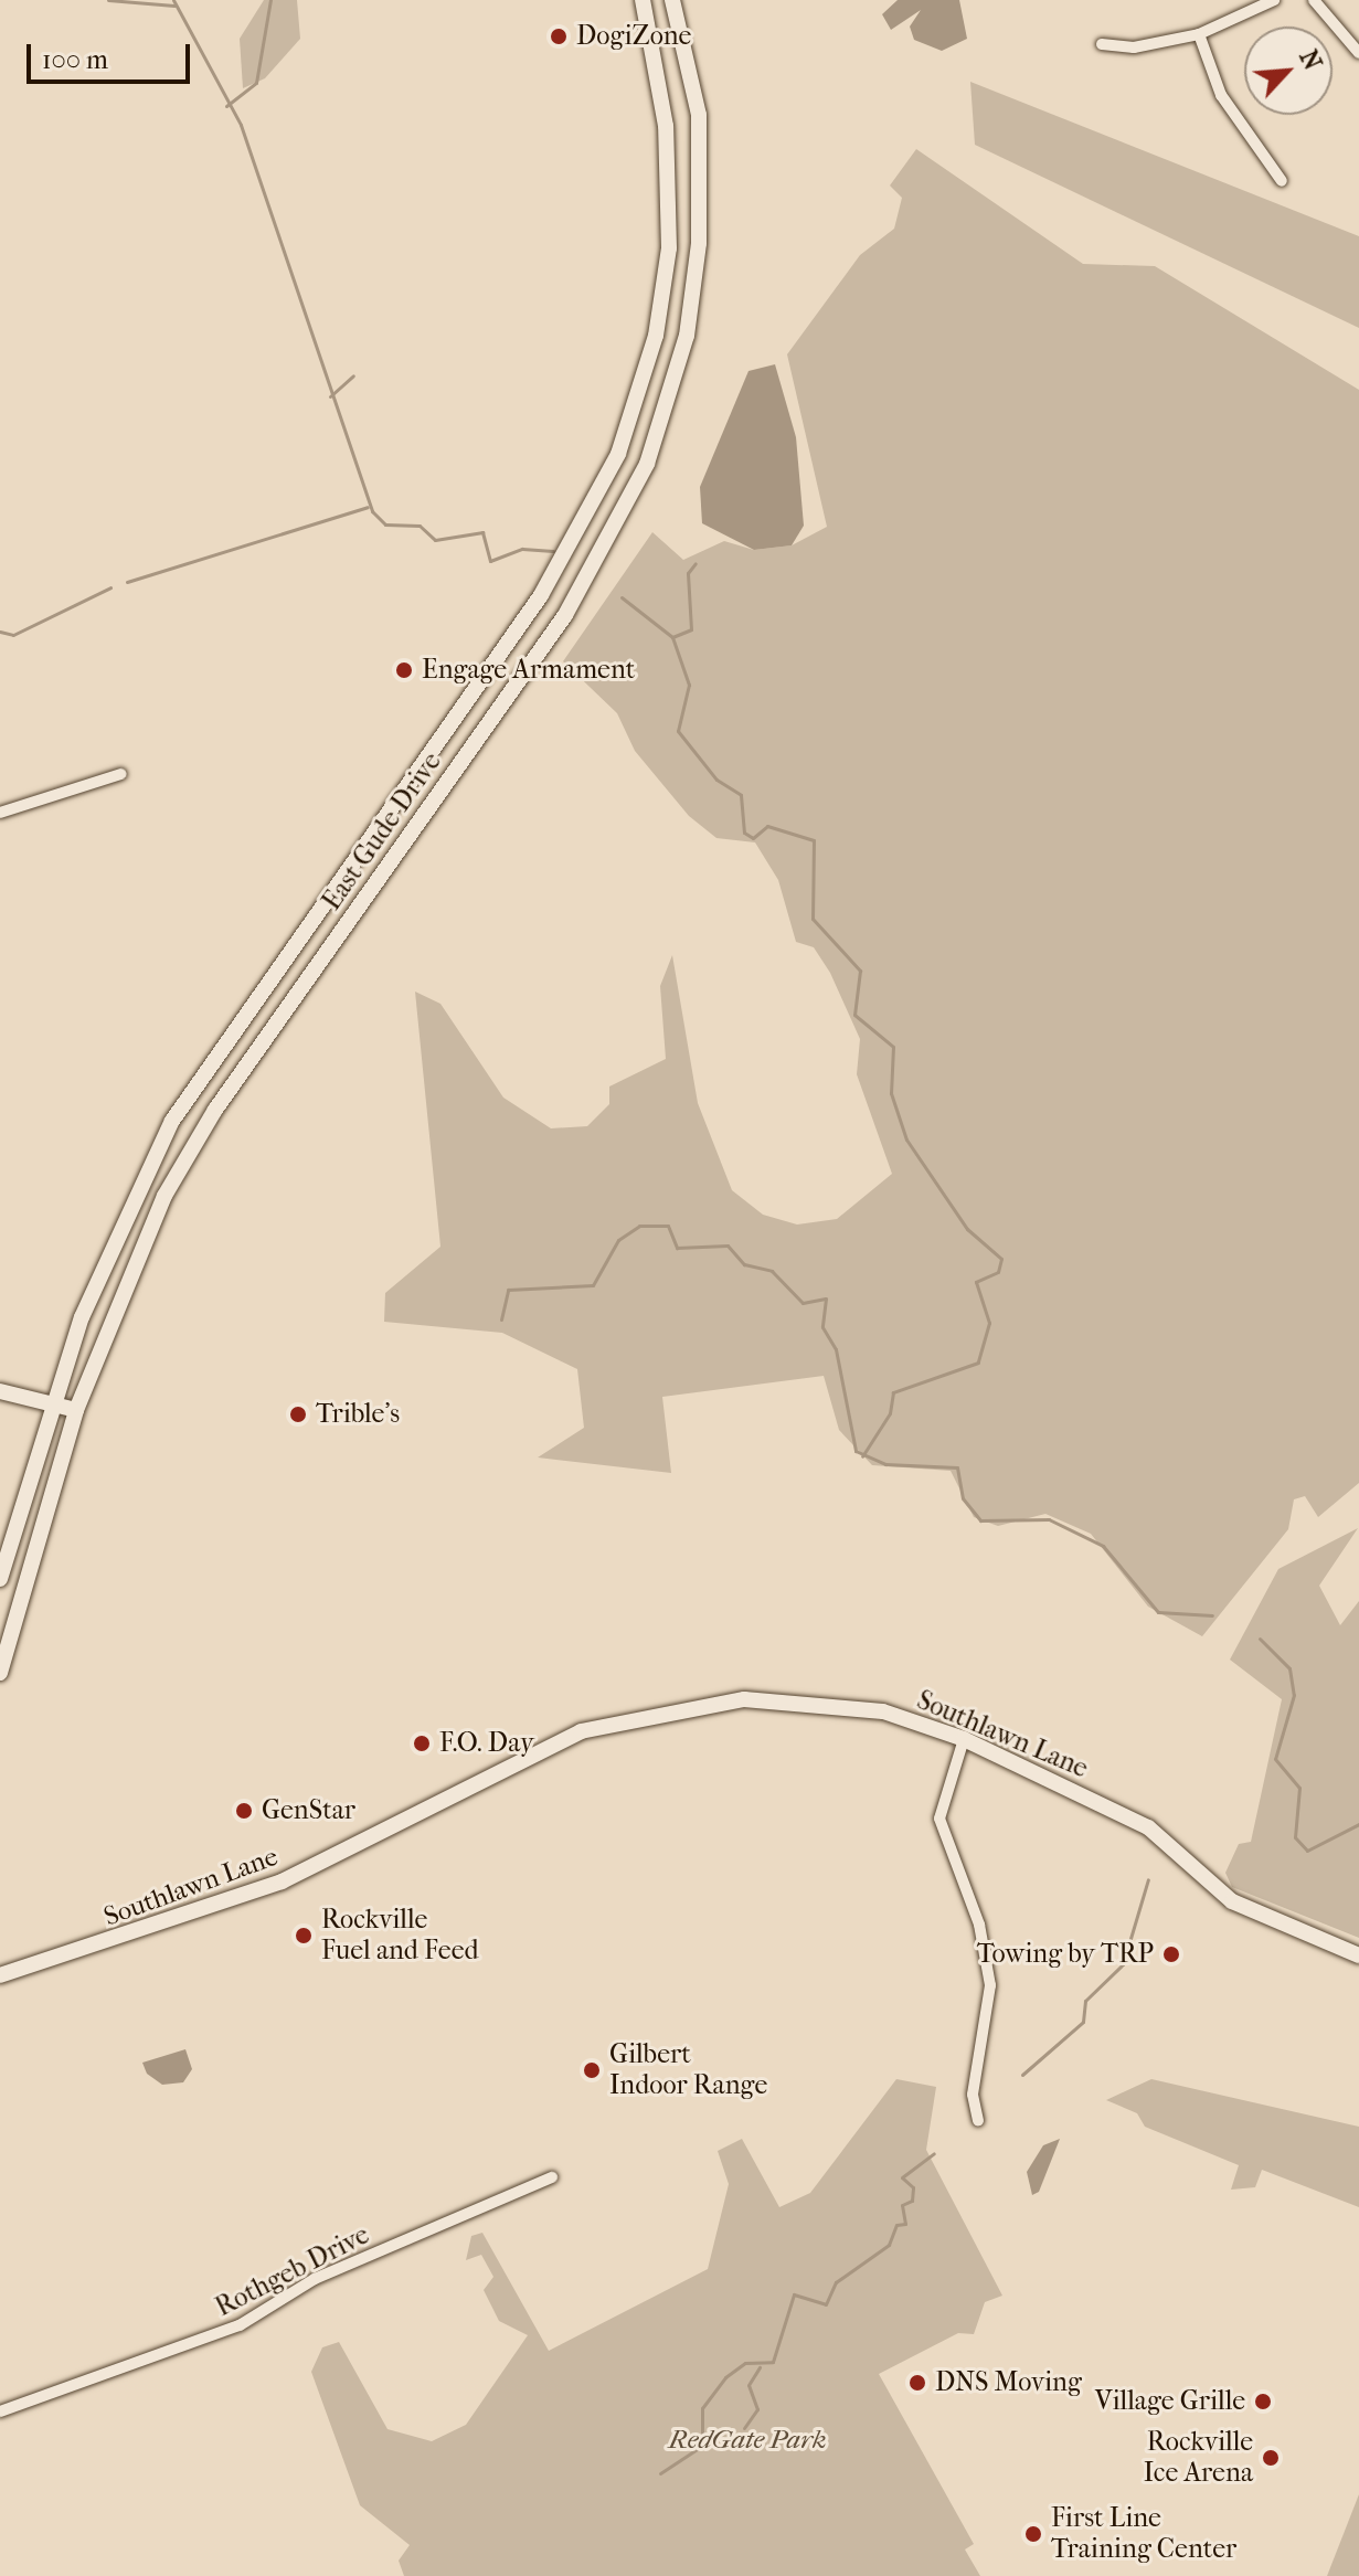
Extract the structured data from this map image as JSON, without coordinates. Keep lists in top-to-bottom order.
{
  "streets": {
    "main road": ["East Gude Drive", "Southlawn Lane"],
    "street": ["Rothgeb Drive"]
  },
  "parks": ["RedGate Park"],
  "places": [
    "DogiZone",
    "Engage Armament",
    "Trible's",
    "F.O. Day",
    "GenStar",
    "Rockville Fuel and Feed",
    "Towing by TRP",
    "Gilbert Indoor Range",
    "DNS Moving",
    "Village Grille",
    "Rockville Ice Arena",
    "First Line Training Center"
  ],
  "scale_bar": "100 m",
  "north": "top right"
}
